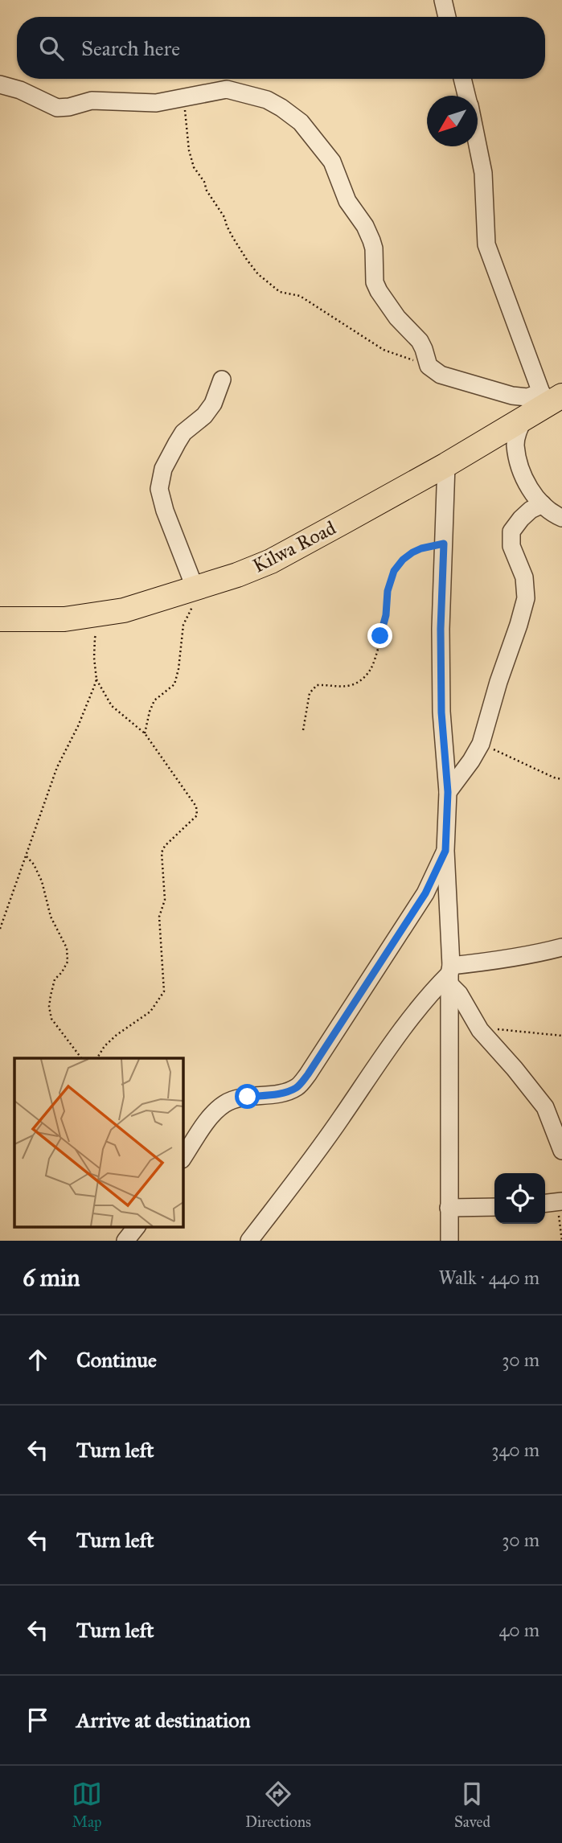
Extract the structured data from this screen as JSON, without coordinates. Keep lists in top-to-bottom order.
{
  "streets": {
    "highway": ["Kilwa Road"]
  },
  "north": "bottom left",
  "page": {
    "search": "Search here",
    "heading": ["6 min", "Walk · 440 m"],
    "list": [
      ["Continue", "30 m"],
      ["Turn left", "340 m"],
      ["Turn left", "30 m"],
      ["Turn left", "40 m"],
      "Arrive at destination"
    ],
    "nav": ["Map", "Directions", "Saved"]
  }
}
